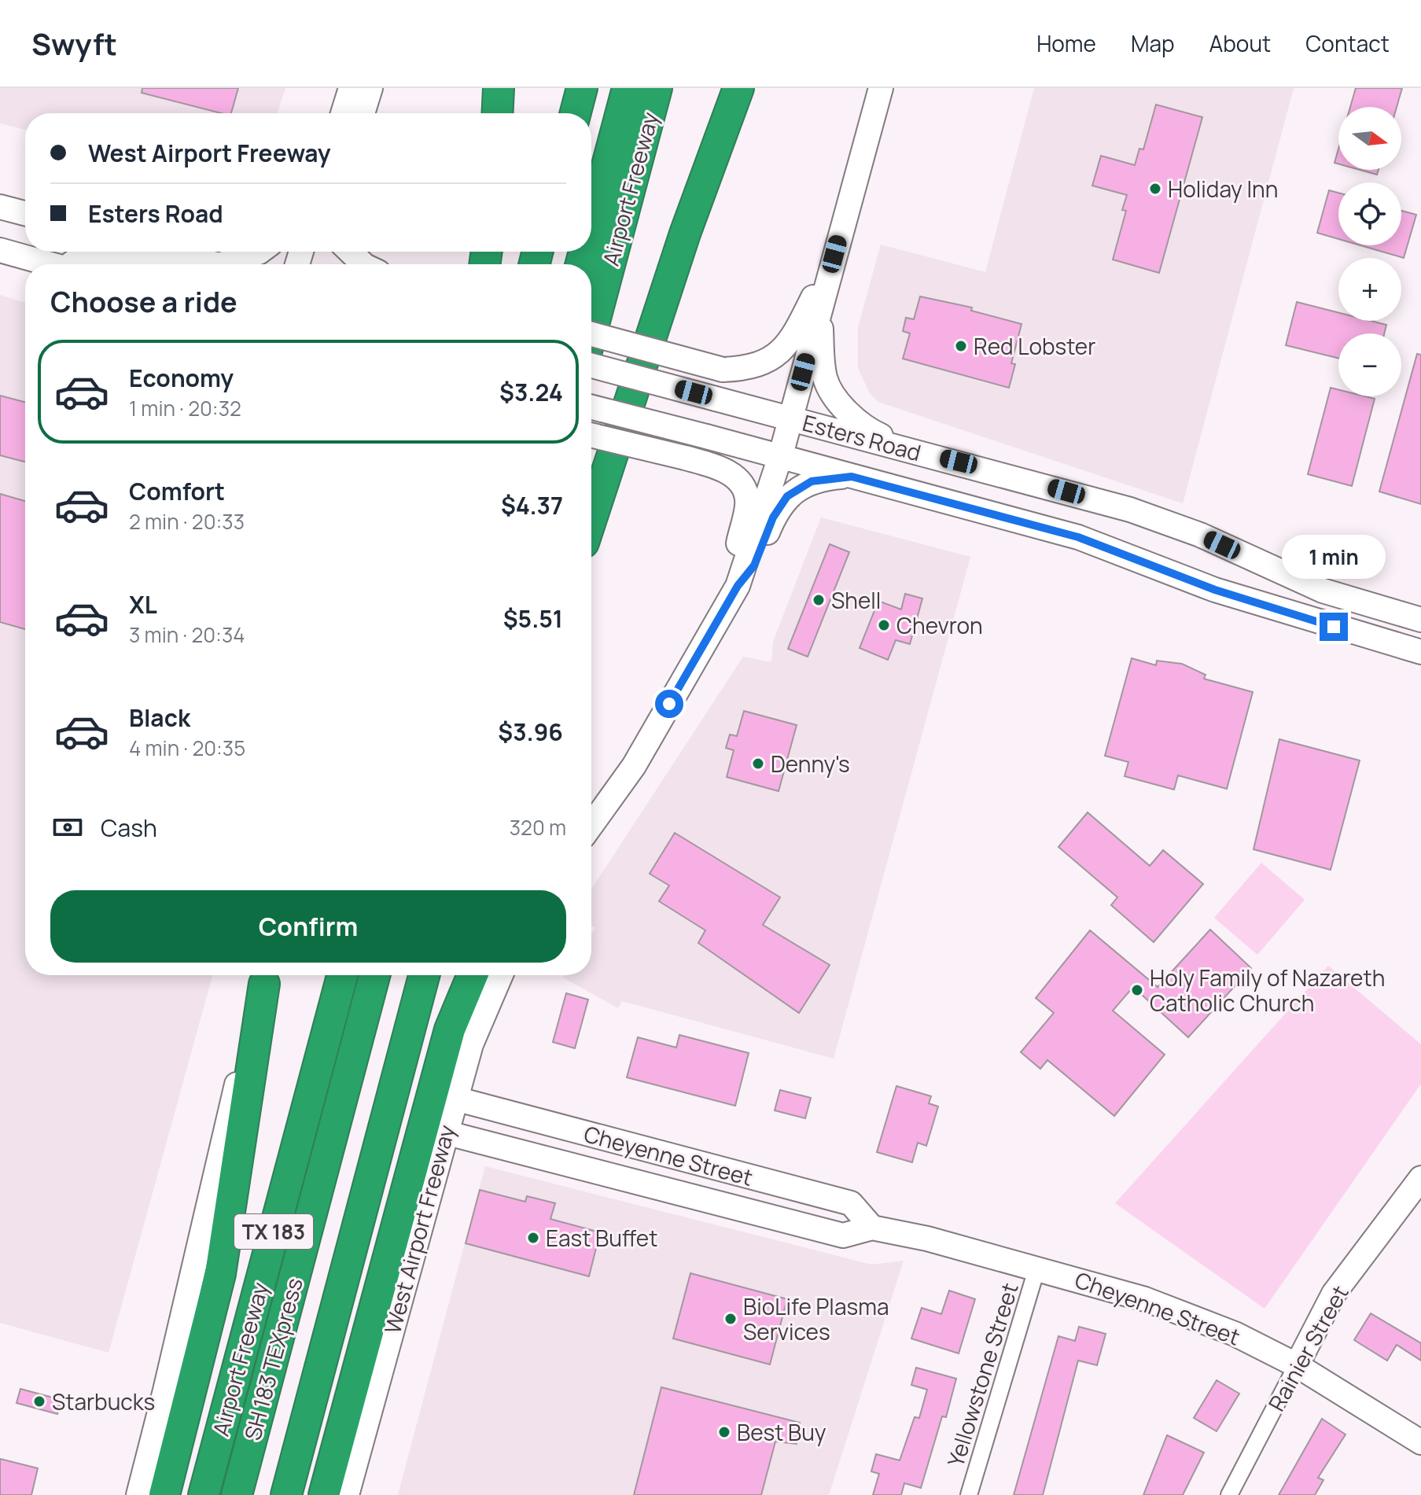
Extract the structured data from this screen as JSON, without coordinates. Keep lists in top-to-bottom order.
{
  "streets": {
    "highway": ["Airport Freeway", "TX 183", "SH 183 TEXpress"],
    "main road": [
      "Esters Road",
      "Cheyenne Street",
      "West Airport Freeway",
      "Rainier Street"
    ],
    "street": ["Yellowstone Street"]
  },
  "crossings": [
    ["Cheyenne Street", "West Airport Freeway"],
    ["Cheyenne Street", "Rainier Street"],
    ["Cheyenne Street", "Yellowstone Street"]
  ],
  "places": [
    "Holiday Inn",
    "Red Lobster",
    "Shell",
    "Chevron",
    "Denny's",
    "Holy Family of Nazareth Catholic Church",
    "East Buffet",
    "BioLife Plasma Services",
    "Starbucks",
    "Best Buy"
  ],
  "north": "right",
  "page": {
    "header": "Swyft",
    "nav": [
      "Home",
      "Map",
      "About",
      "Contact"
    ],
    "map_buttons": ["+", "−"],
    "banner": ["West Airport Freeway", "Esters Road"],
    "heading": "Choose a ride",
    "list": [
      {
        "name": "Economy",
        "note": "1 min · 20:32",
        "value": "$3.24"
      },
      {
        "name": "Comfort",
        "note": "2 min · 20:33",
        "value": "$4.37"
      },
      {
        "name": "XL",
        "note": "3 min · 20:34",
        "value": "$5.51"
      },
      {
        "name": "Black",
        "note": "4 min · 20:35",
        "value": "$3.96"
      }
    ],
    "bubble": "1 min",
    "pay": ["Cash", "320 m"],
    "buttons": "Confirm"
  }
}
